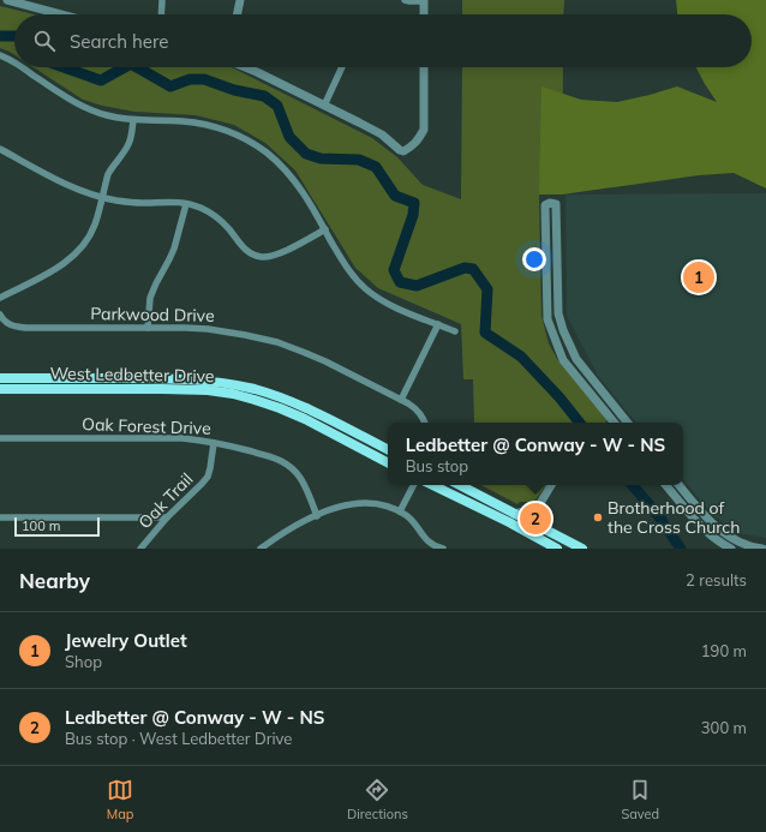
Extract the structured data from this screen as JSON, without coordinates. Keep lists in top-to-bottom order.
{
  "streets": {
    "main road": ["West Ledbetter Drive"],
    "street": ["Parkwood Drive", "Oak Forest Drive", "Oak Trail"]
  },
  "crossings": [
    ["Oak Forest Drive", "Oak Trail"]
  ],
  "places": ["Brotherhood of the Cross Church"],
  "scale_bar": "100 m",
  "page": {
    "search": "Search here",
    "pins": ["1", "2"],
    "popup": ["Ledbetter @ Conway - W - NS", "Bus stop"],
    "scale": "100 m",
    "heading": ["Nearby", "2 results"],
    "list": [
      {
        "mark": "1",
        "name": "Jewelry Outlet",
        "note": "Shop",
        "value": "190 m"
      },
      {
        "mark": "2",
        "name": "Ledbetter @ Conway - W - NS",
        "note": "Bus stop · West Ledbetter Drive",
        "value": "300 m"
      }
    ],
    "nav": ["Map", "Directions", "Saved"]
  }
}
